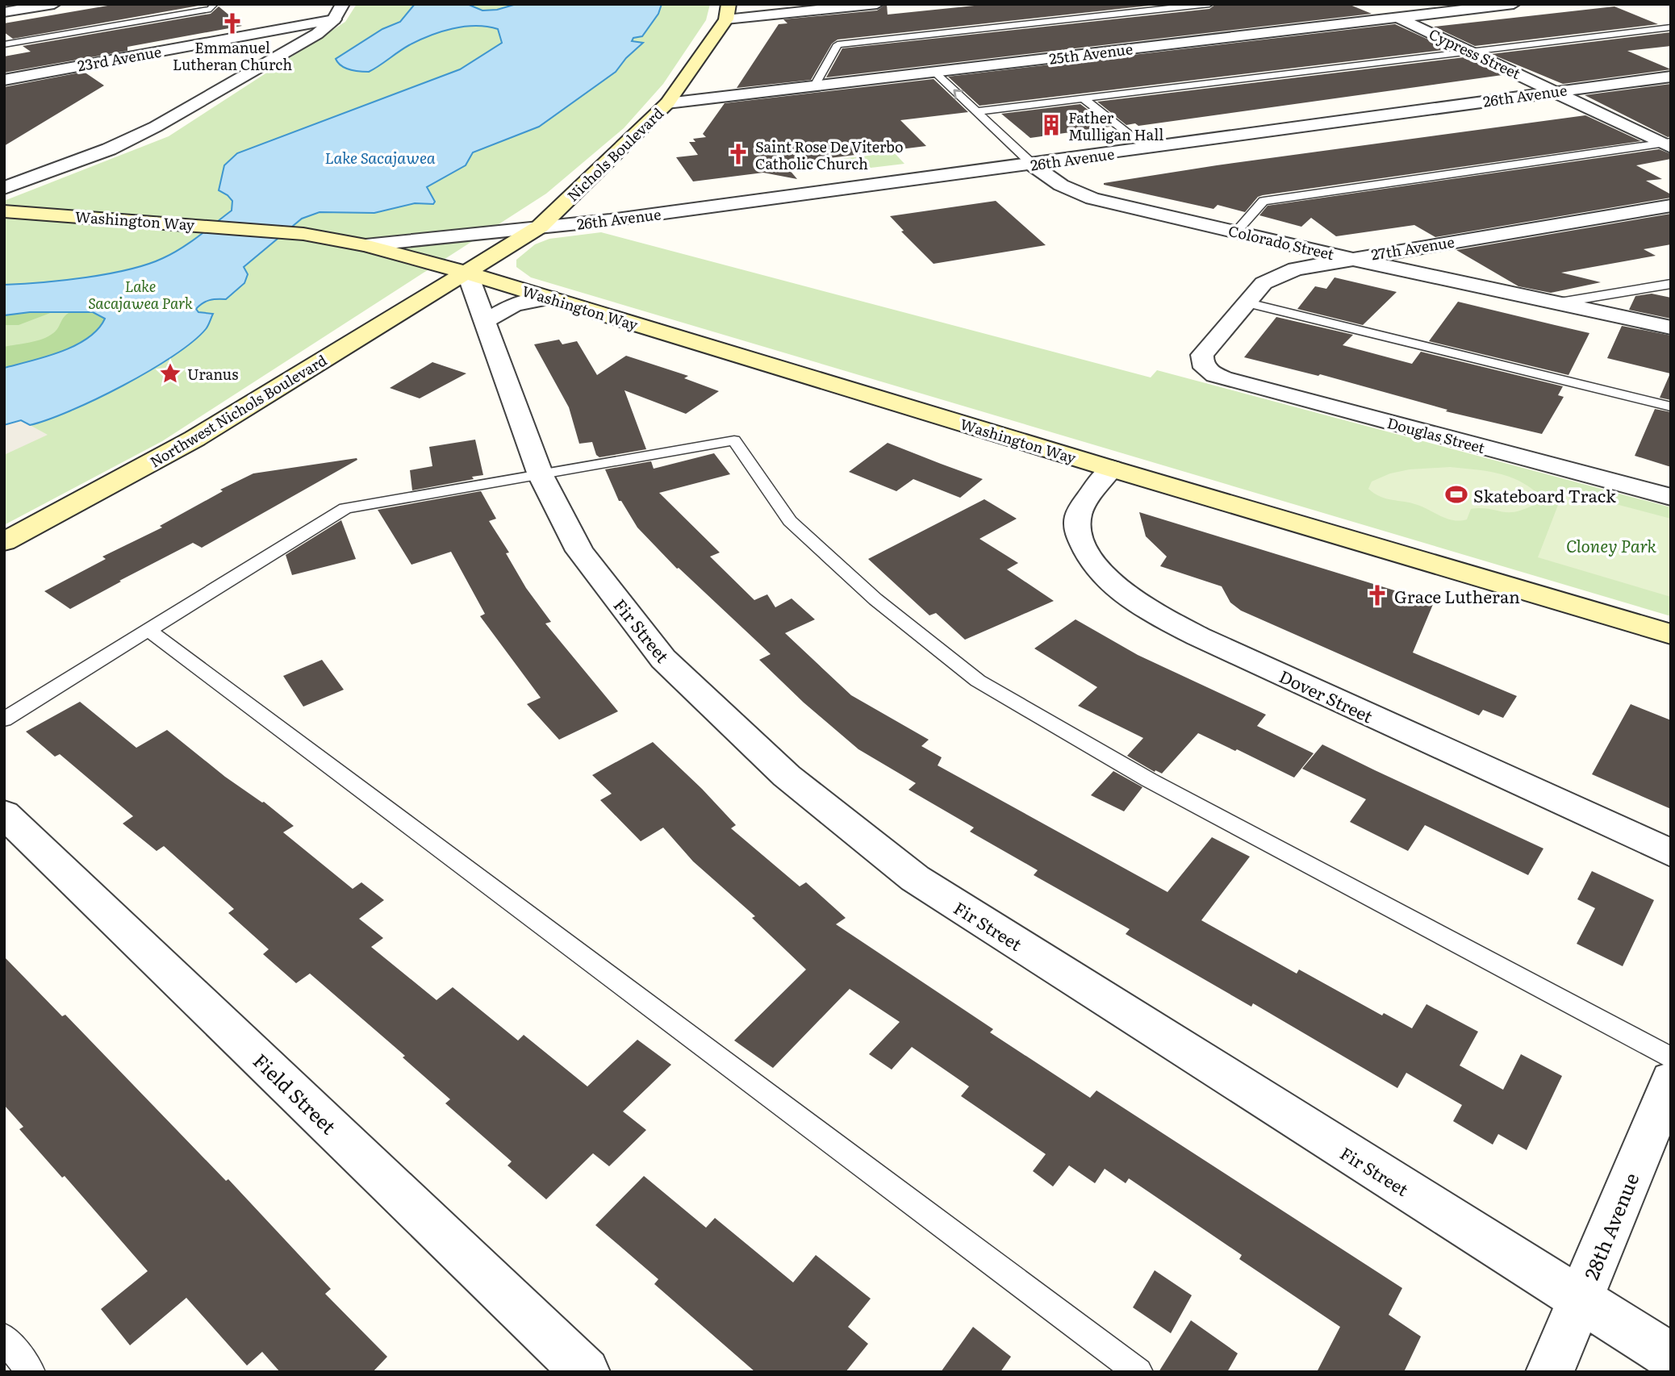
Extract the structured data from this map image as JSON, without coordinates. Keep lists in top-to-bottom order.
{
  "streets": {
    "main road": ["Nichols Boulevard", "Washington Way", "Northwest Nichols Boulevard"],
    "street": [
      "25th Avenue",
      "Cypress Street",
      "23rd Avenue",
      "26th Avenue",
      "Colorado Street",
      "27th Avenue",
      "Douglas Street",
      "Fir Street",
      "Dover Street",
      "Field Street",
      "28th Avenue"
    ]
  },
  "crossings": [
    ["25th Avenue", "Cypress Street"],
    ["25th Avenue", "Nichols Boulevard"],
    ["25th Avenue", "Colorado Street"],
    ["Cypress Street", "26th Avenue"],
    ["26th Avenue", "Nichols Boulevard"],
    ["26th Avenue", "Washington Way"],
    ["26th Avenue", "Colorado Street"],
    ["Nichols Boulevard", "Washington Way"],
    ["Nichols Boulevard", "Northwest Nichols Boulevard"],
    ["Nichols Boulevard", "Fir Street"],
    ["Washington Way", "Northwest Nichols Boulevard"],
    ["Washington Way", "Fir Street"],
    ["Washington Way", "Dover Street"],
    ["Colorado Street", "27th Avenue"],
    ["27th Avenue", "Douglas Street"],
    ["Northwest Nichols Boulevard", "Fir Street"],
    ["Fir Street", "28th Avenue"]
  ],
  "water": ["Lake Sacajawea"],
  "parks": ["Lake Sacajawea Park", "Cloney Park"],
  "places": {
    "church": ["Emmanuel Lutheran Church", "Saint Rose De Viterbo Catholic Church", "Grace Lutheran"],
    "building": ["Father Mulligan Hall"],
    "place": ["Uranus"],
    "sports": ["Skateboard Track"]
  }
}
